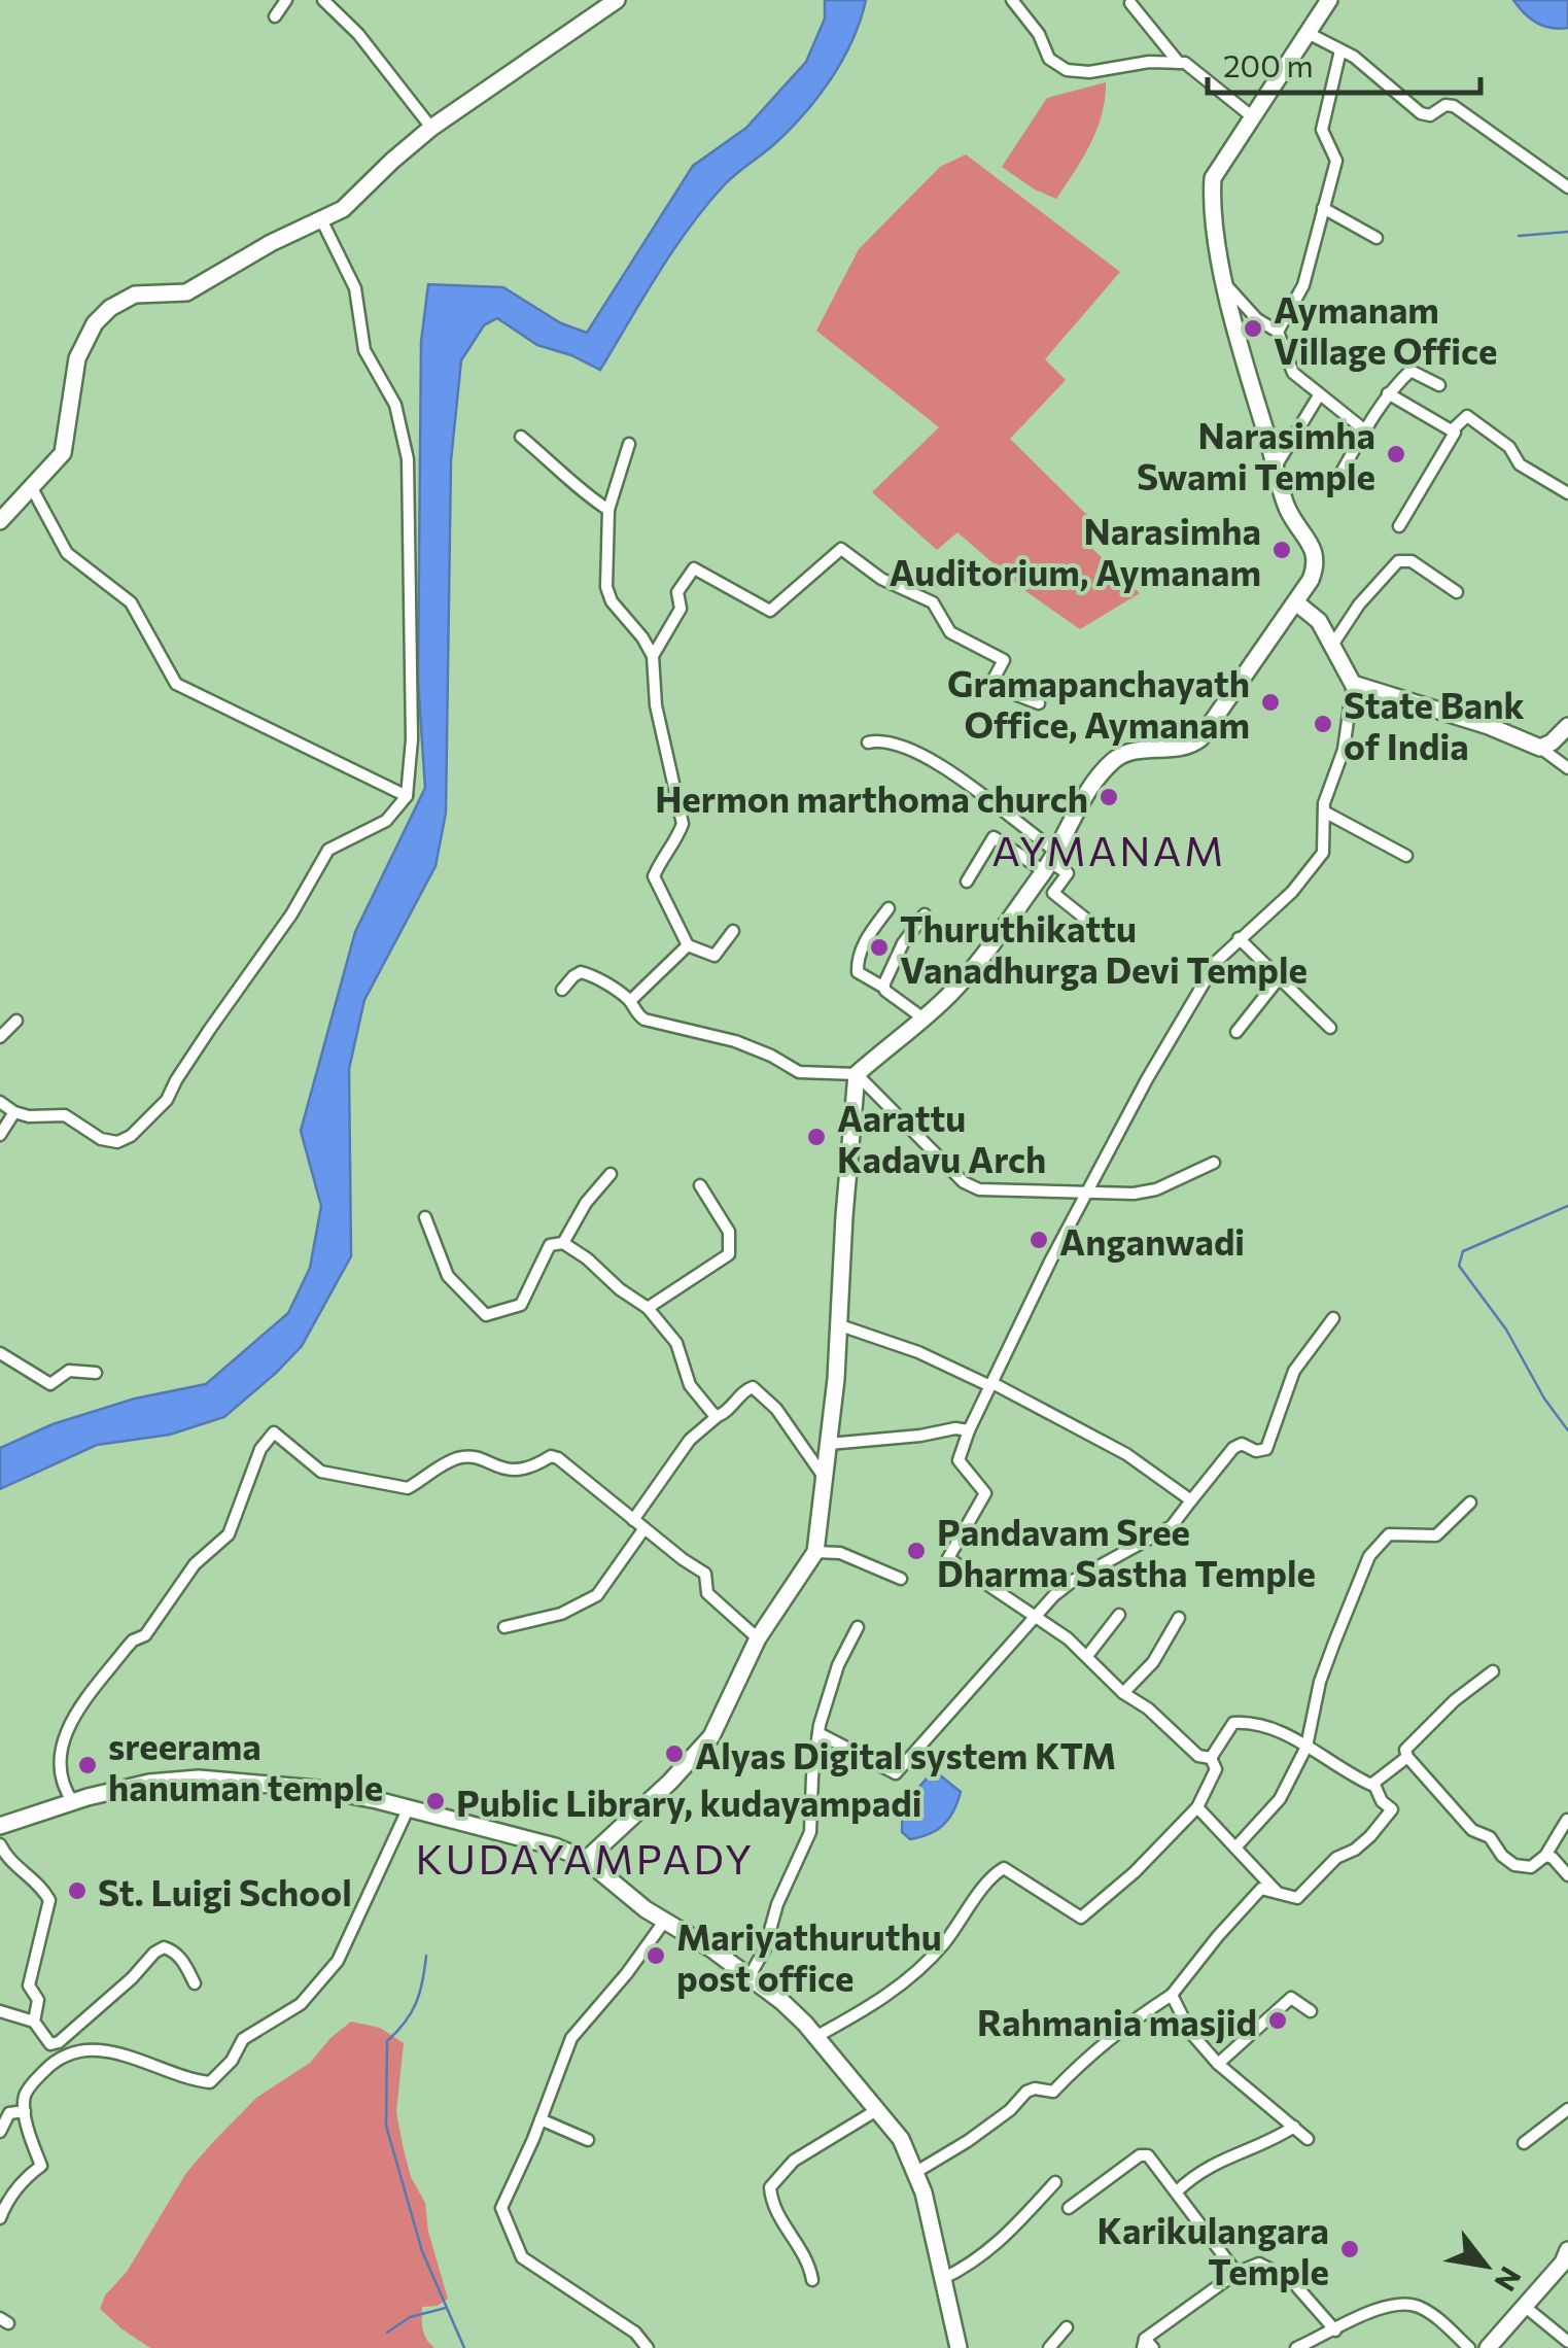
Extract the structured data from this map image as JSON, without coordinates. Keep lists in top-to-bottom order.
{
  "districts": ["AYMANAM", "KUDAYAMPADY"],
  "places": [
    "Aymanam Village Office",
    "Narasimha Swami Temple",
    "Narasimha Auditorium, Aymanam",
    "Gramapanchayath Office, Aymanam",
    "State Bank of India",
    "Hermon marthoma church",
    "Thuruthikattu Vanadhurga Devi Temple",
    "Aarattu Kadavu Arch",
    "Anganwadi",
    "Pandavam Sree Dharma Sastha Temple",
    "Alyas Digital system KTM",
    "sreerama hanuman temple",
    "Public Library, kudayampadi",
    "St. Luigi School",
    "Mariyathuruthu post office",
    "Rahmania masjid",
    "Karikulangara Temple"
  ],
  "scale_bar": "200 m",
  "north": "bottom right"
}
